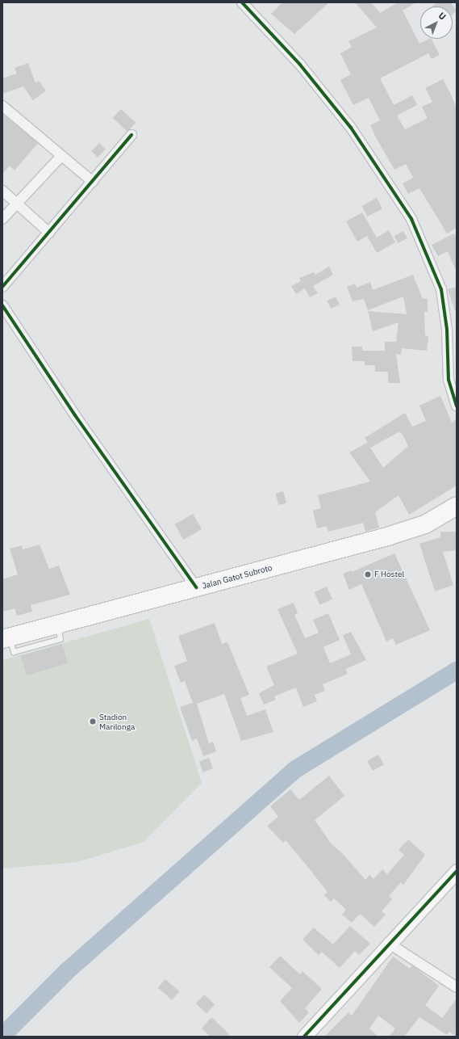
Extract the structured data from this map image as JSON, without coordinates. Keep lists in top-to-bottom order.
{
  "streets": {
    "highway": ["Jalan Gatot Subroto"]
  },
  "places": ["F Hostel", "Stadion Marilonga"],
  "north": "top right"
}
